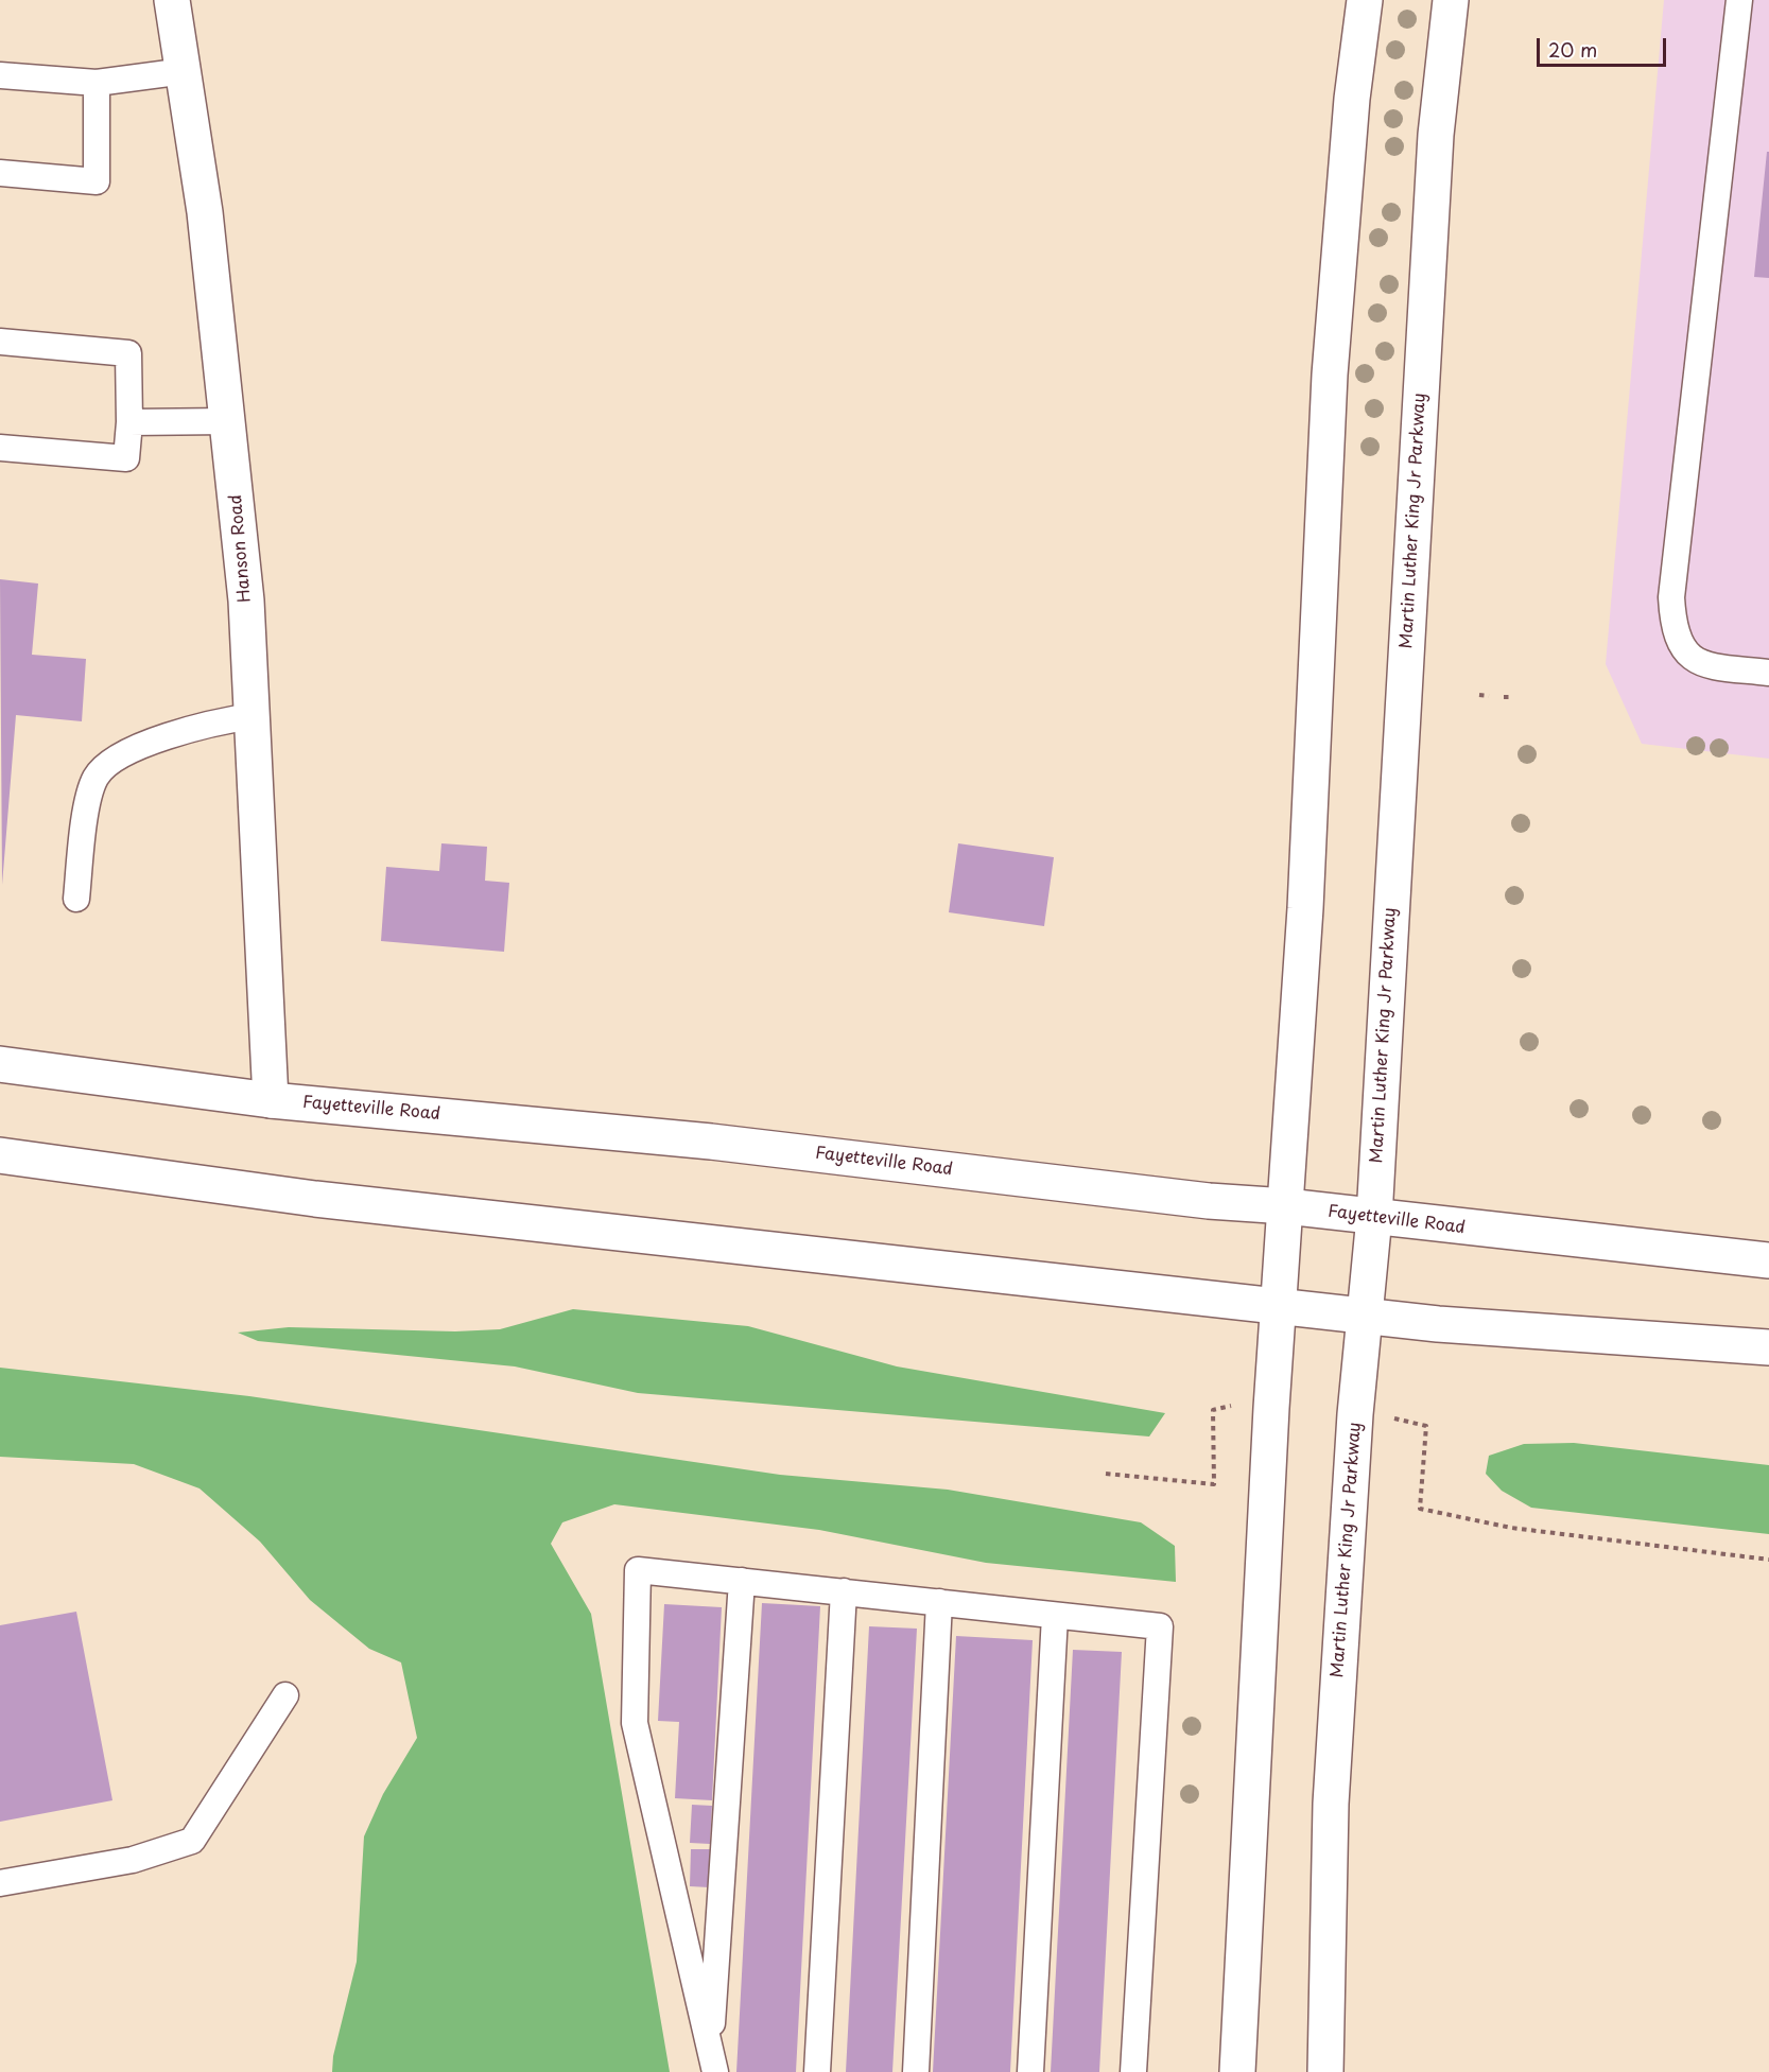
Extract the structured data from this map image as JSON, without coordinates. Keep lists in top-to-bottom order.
{
  "streets": {
    "main road": ["Martin Luther King Jr Parkway", "Hanson Road", "Fayetteville Road"]
  },
  "crossings": [
    ["Martin Luther King Jr Parkway", "Fayetteville Road"],
    ["Hanson Road", "Fayetteville Road"]
  ],
  "scale_bar": "20 m"
}
